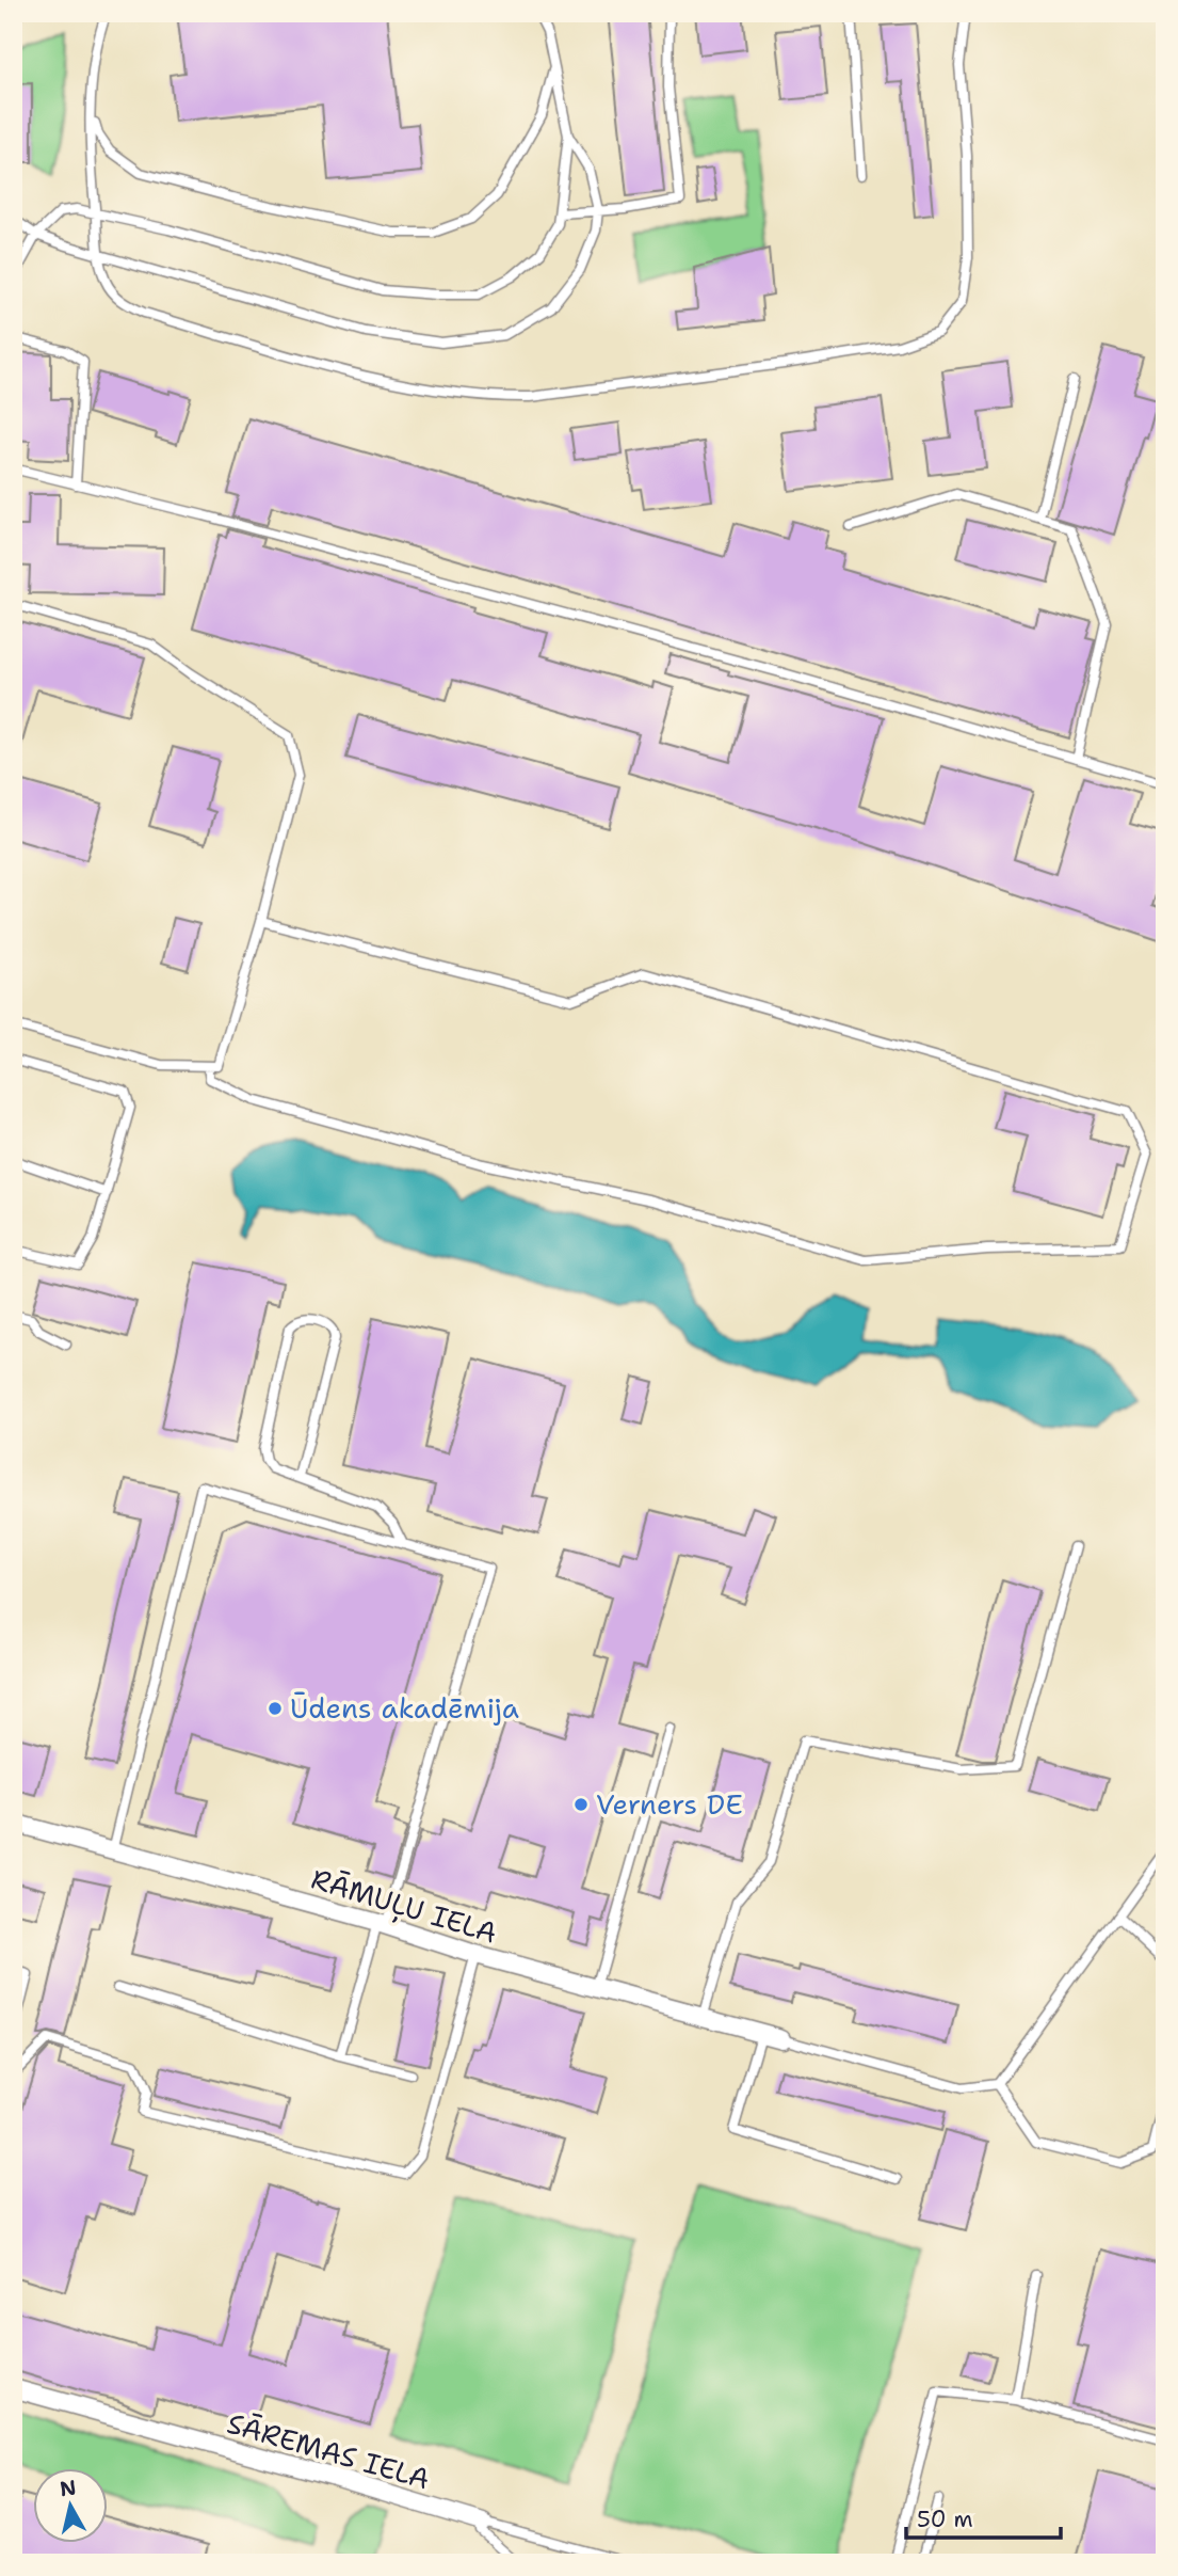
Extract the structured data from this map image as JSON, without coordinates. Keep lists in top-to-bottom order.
{
  "streets": {
    "street": ["RĀMUĻU IELA", "SĀREMAS IELA"]
  },
  "places": ["Ūdens akadēmija", "Verners DE"],
  "scale_bar": "50 m",
  "north": "top"
}
